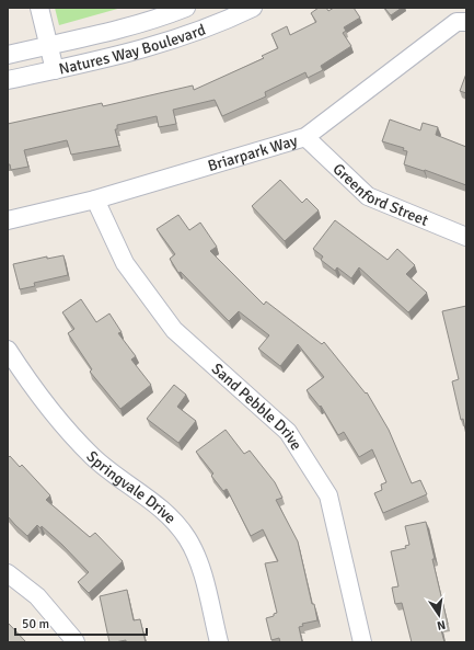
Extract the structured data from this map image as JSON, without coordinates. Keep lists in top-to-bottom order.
{
  "streets": {
    "street": [
      "Natures Way Boulevard",
      "Briarpark Way",
      "Greenford Street",
      "Sand Pebble Drive",
      "Springvale Drive"
    ]
  },
  "crossings": [
    ["Briarpark Way", "Greenford Street"],
    ["Briarpark Way", "Sand Pebble Drive"]
  ],
  "scale_bar": "50 m",
  "north": "bottom"
}
